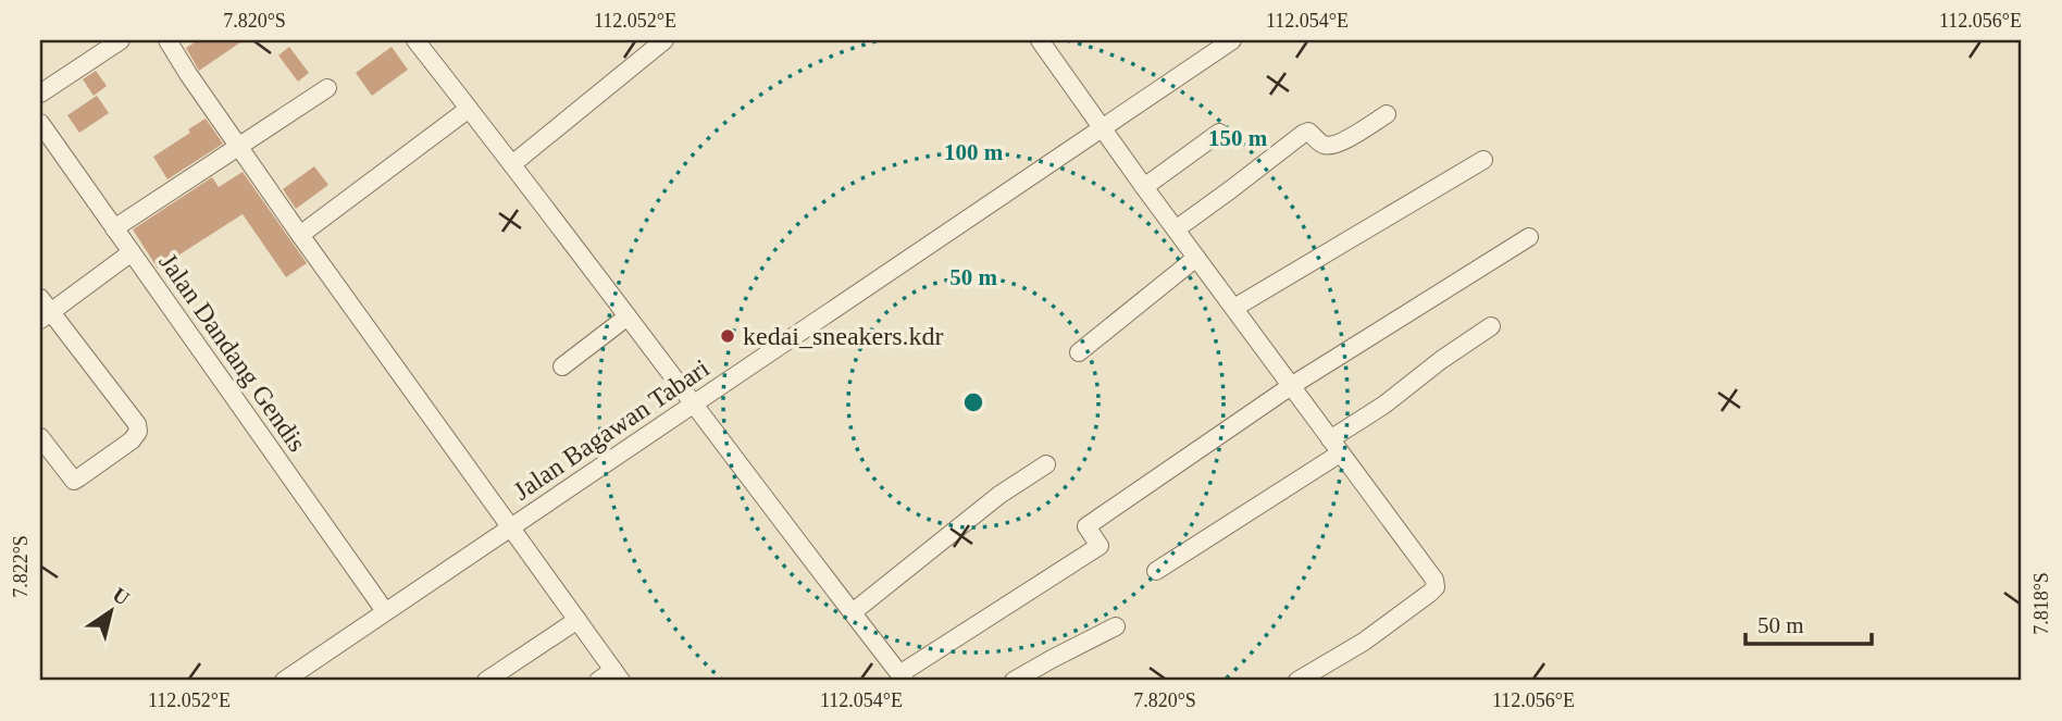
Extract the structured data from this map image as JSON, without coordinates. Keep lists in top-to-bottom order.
{
  "streets": {
    "street": ["Jalan Dandang Gendis", "Jalan Bagawan Tabari"]
  },
  "crossings": [
    ["Jalan Dandang Gendis", "Jalan Bagawan Tabari"]
  ],
  "places": ["kedai_sneakers.kdr"],
  "scale_bar": "50 m",
  "north": "top right",
  "coordinates": [
    "7.820°S",
    "112.052°E",
    "112.054°E",
    "112.056°E",
    "7.822°S",
    "7.818°S"
  ],
  "rings": ["150 m", "100 m", "50 m"]
}
